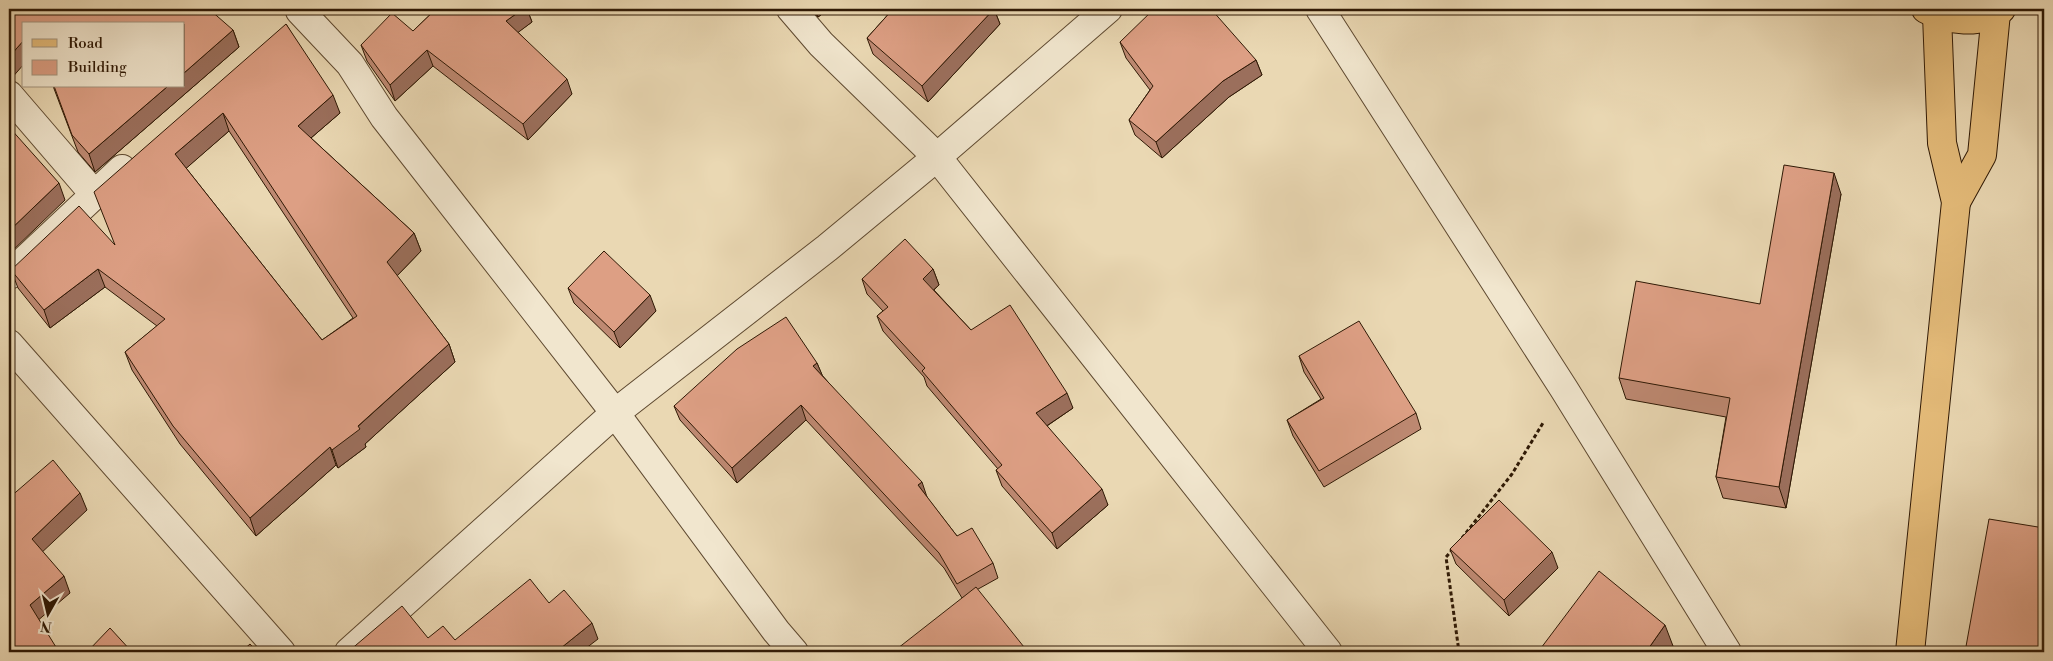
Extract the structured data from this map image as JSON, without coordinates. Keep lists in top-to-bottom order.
{
  "legend": ["Road", "Building"],
  "north": "bottom"
}
